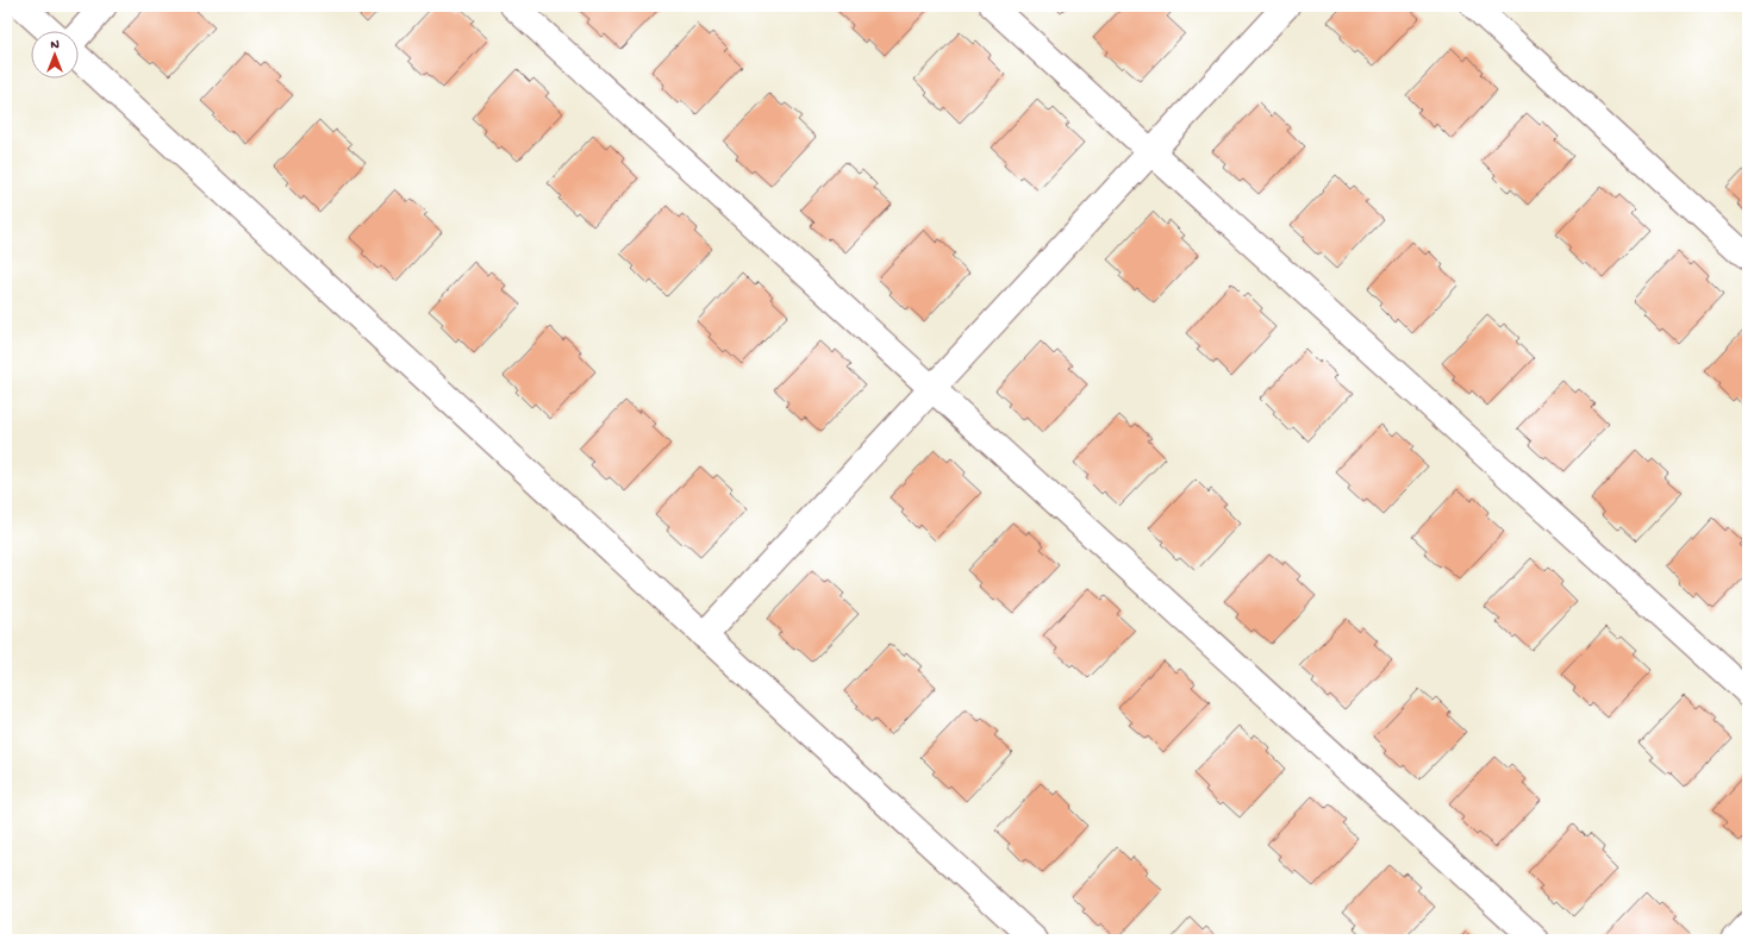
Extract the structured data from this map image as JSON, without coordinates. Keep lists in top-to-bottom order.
{
  "north": "top"
}
